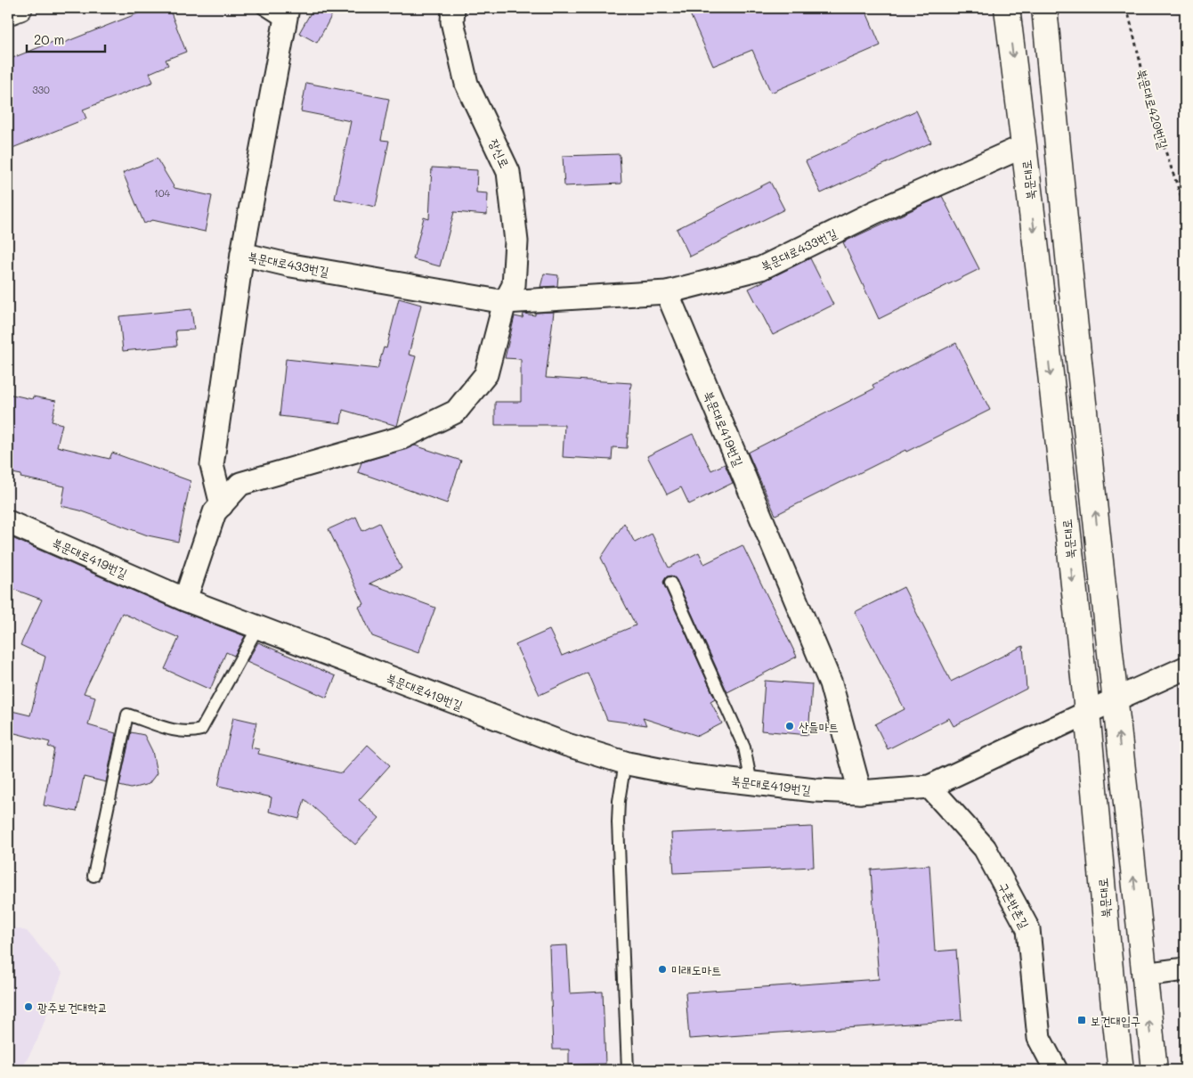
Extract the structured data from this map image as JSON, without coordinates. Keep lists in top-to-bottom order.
{
  "streets": {
    "main road": ["북문대로"],
    "street": [
      "장신로",
      "북문대로433번길",
      "북문대로419번길",
      "구촌반촌길"
    ],
    "path": ["북문대로420번길"]
  },
  "crossings": [
    ["장신로", "북문대로433번길"],
    ["북문대로", "북문대로433번길"],
    ["북문대로", "북문대로419번길"],
    ["북문대로433번길", "북문대로419번길"],
    ["북문대로419번길", "구촌반촌길"]
  ],
  "places": {
    "other": ["산들마트", "미래도마트", "광주보건대학교"],
    "transit": ["보건대입구"]
  },
  "house_numbers": ["330", "104"],
  "scale_bar": "20 m"
}
